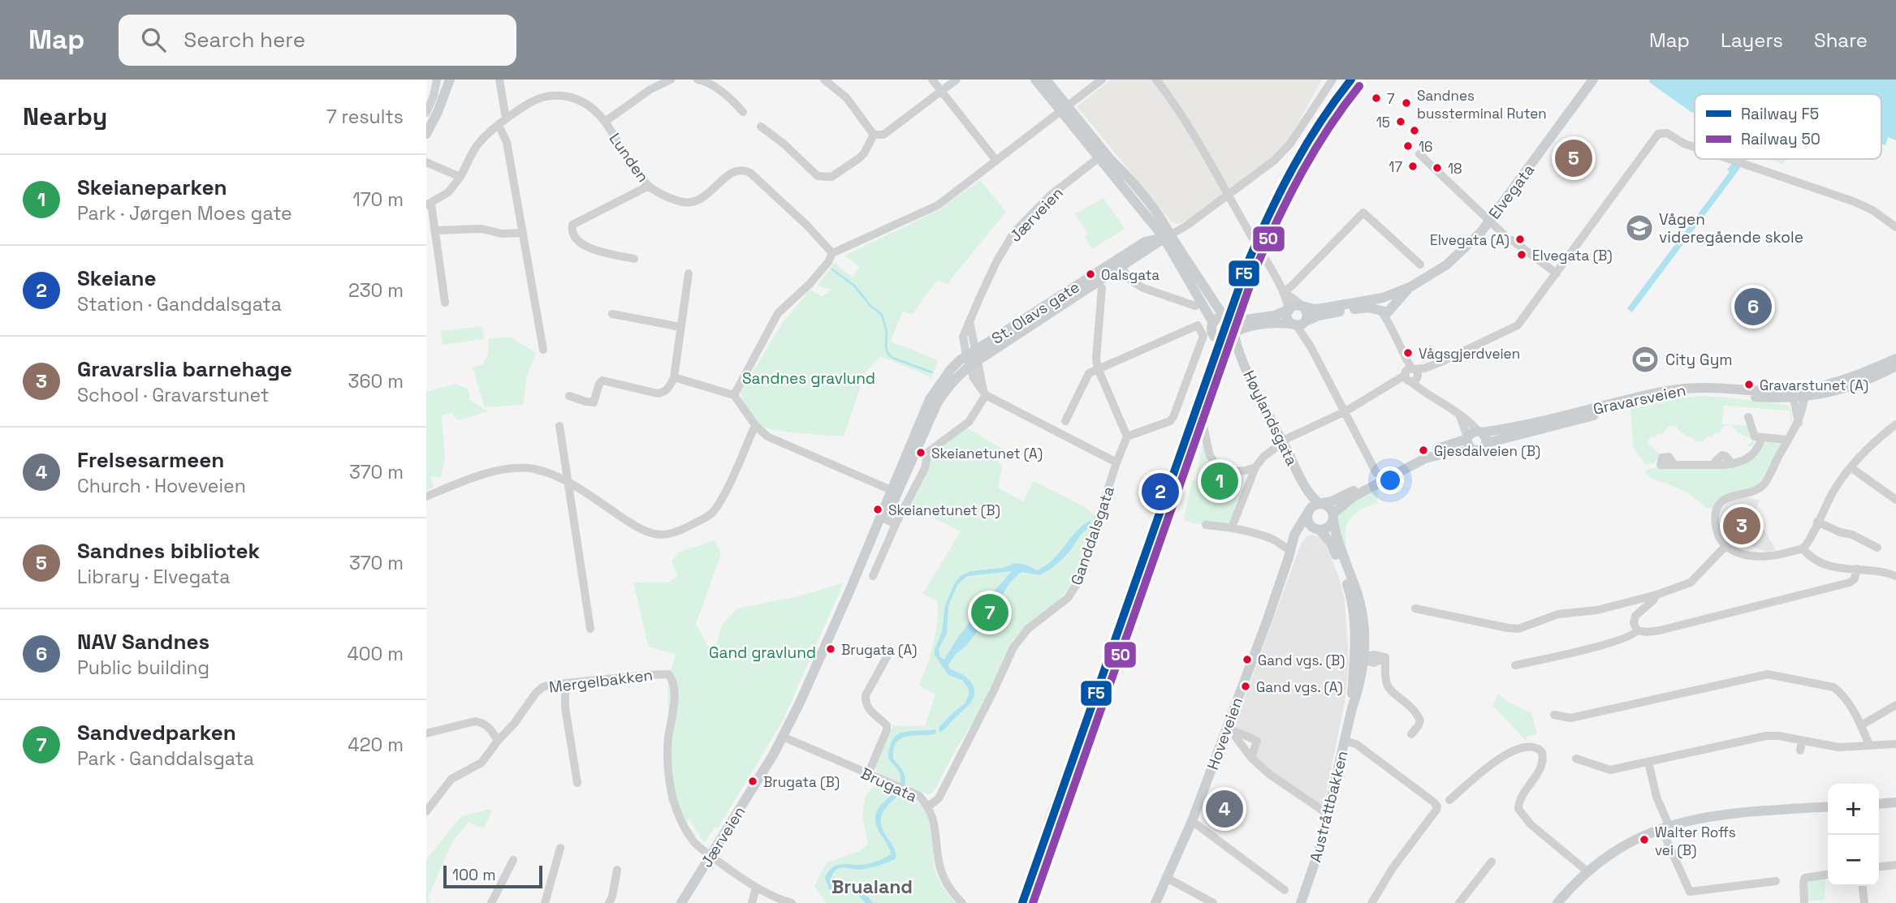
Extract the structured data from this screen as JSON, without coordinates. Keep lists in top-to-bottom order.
{
  "streets": {
    "main road": [
      "Elvegata",
      "Jærveien",
      "St. Olavs gate",
      "Gravarsveien",
      "Høylandsgata",
      "Hoveveien",
      "Austråttbakken"
    ],
    "street": [
      "Lunden",
      "Ganddalsgata",
      "Mergelbakken",
      "Brugata"
    ]
  },
  "crossings": [
    ["Jærveien", "St. Olavs gate"],
    ["Jærveien", "Mergelbakken"],
    ["Jærveien", "Brugata"],
    ["Høylandsgata", "Hoveveien"],
    ["Høylandsgata", "Austråttbakken"],
    ["Ganddalsgata", "Brugata"],
    ["Hoveveien", "Austråttbakken"]
  ],
  "districts": ["Brualand"],
  "parks": ["Sandnes gravlund", "Gand gravlund"],
  "places": {
    "other": [
      "7",
      "Sandnes bussterminal Ruten",
      "15",
      "16",
      "17",
      "18",
      "Elvegata (A)",
      "Elvegata (B)",
      "Oalsgata",
      "Vågsgjerdveien",
      "Gravarstunet (A)",
      "Gjesdalveien (B)",
      "Skeianetunet (A)",
      "Skeianetunet (B)",
      "Brugata (A)",
      "Gand vgs. (B)",
      "Gand vgs. (A)",
      "Brugata (B)",
      "Walter Roffs vei (B)"
    ],
    "school or university": ["Vågen videregående skole"],
    "sports": ["City Gym"]
  },
  "lines": ["rail line F5", "rail line 50"],
  "legend": ["Railway F5", "Railway 50"],
  "scale_bar": "100 m",
  "page": {
    "header": "Map",
    "search": "Search here",
    "nav": ["Map", "Layers", "Share"],
    "heading": ["Nearby", "7 results"],
    "pins": [
      "5",
      "6",
      "1",
      "2",
      "3",
      "7",
      "4"
    ],
    "list": [
      {
        "mark": "1",
        "name": "Skeianeparken",
        "note": "Park · Jørgen Moes gate",
        "value": "170 m"
      },
      {
        "mark": "2",
        "name": "Skeiane",
        "note": "Station · Ganddalsgata",
        "value": "230 m"
      },
      {
        "mark": "3",
        "name": "Gravarslia barnehage",
        "note": "School · Gravarstunet",
        "value": "360 m"
      },
      {
        "mark": "4",
        "name": "Frelsesarmeen",
        "note": "Church · Hoveveien",
        "value": "370 m"
      },
      {
        "mark": "5",
        "name": "Sandnes bibliotek",
        "note": "Library · Elvegata",
        "value": "370 m"
      },
      {
        "mark": "6",
        "name": "NAV Sandnes",
        "note": "Public building",
        "value": "400 m"
      },
      {
        "mark": "7",
        "name": "Sandvedparken",
        "note": "Park · Ganddalsgata",
        "value": "420 m"
      }
    ],
    "map_buttons": ["+", "−"],
    "scale": "100 m"
  }
}
